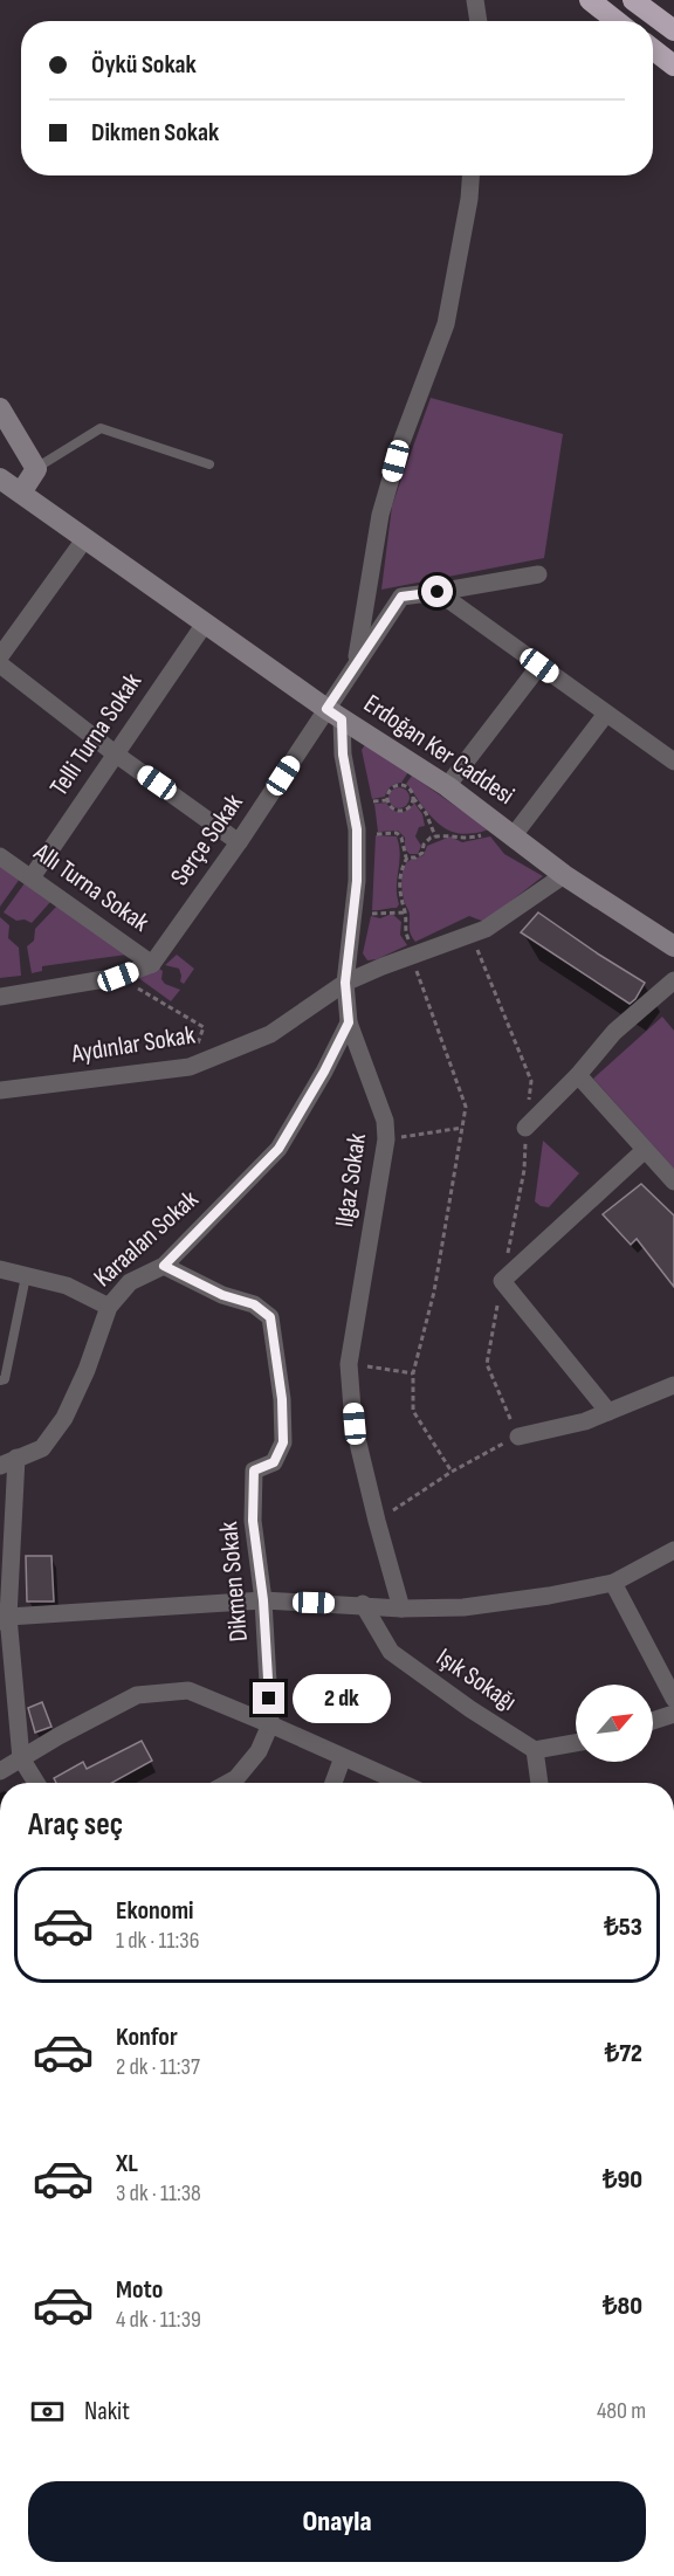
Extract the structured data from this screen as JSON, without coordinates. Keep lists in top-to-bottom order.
{
  "streets": {
    "main road": ["Erdoğan Ker Caddesi"],
    "street": [
      "Telli Turna Sokak",
      "Serçe Sokak",
      "Allı Turna Sokak",
      "Aydınlar Sokak",
      "Ilgaz Sokak",
      "Karaalan Sokak",
      "Dikmen Sokak",
      "Işık Sokağı"
    ]
  },
  "crossings": [
    ["Telli Turna Sokak", "Erdoğan Ker Caddesi"],
    ["Telli Turna Sokak", "Allı Turna Sokak"],
    ["Erdoğan Ker Caddesi", "Serçe Sokak"],
    ["Erdoğan Ker Caddesi", "Aydınlar Sokak"],
    ["Erdoğan Ker Caddesi", "Ilgaz Sokak"],
    ["Serçe Sokak", "Allı Turna Sokak"],
    ["Serçe Sokak", "Ilgaz Sokak"],
    ["Aydınlar Sokak", "Ilgaz Sokak"],
    ["Ilgaz Sokak", "Karaalan Sokak"],
    ["Karaalan Sokak", "Dikmen Sokak"]
  ],
  "north": "top right",
  "page": {
    "banner": ["Öykü Sokak", "Dikmen Sokak"],
    "bubble": "2 dk",
    "heading": "Araç seç",
    "list": [
      {
        "name": "Ekonomi",
        "note": "1 dk · 11:36",
        "value": "₺53"
      },
      {
        "name": "Konfor",
        "note": "2 dk · 11:37",
        "value": "₺72"
      },
      {
        "name": "XL",
        "note": "3 dk · 11:38",
        "value": "₺90"
      },
      {
        "name": "Moto",
        "note": "4 dk · 11:39",
        "value": "₺80"
      }
    ],
    "pay": ["Nakit", "480 m"],
    "buttons": "Onayla"
  }
}
